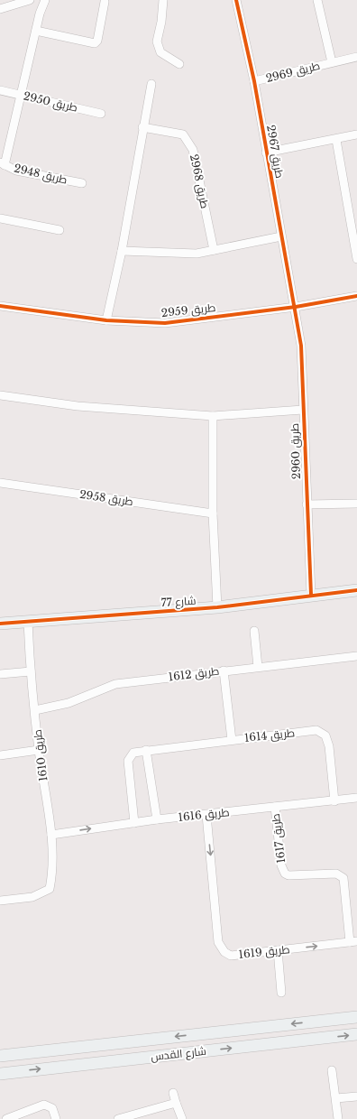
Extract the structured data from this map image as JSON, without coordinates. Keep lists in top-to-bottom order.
{
  "streets": {
    "main road": ["شارع 77", "شارع القدس"],
    "street": [
      "طريق 2969",
      "طريق 2950",
      "طريق 2967",
      "طريق 2948",
      "طريق 2968",
      "طريق 2959",
      "طريق 2960",
      "طريق 2958",
      "طريق 1612",
      "طريق 1614",
      "طريق 1610",
      "طريق 1616",
      "طريق 1617",
      "طريق 1619"
    ]
  },
  "crossings": [
    ["طريق 2969", "طريق 2967"],
    ["طريق 2967", "طريق 2959"],
    ["طريق 2967", "طريق 2960"],
    ["طريق 2959", "طريق 2960"],
    ["طريق 2960", "شارع 77"],
    ["شارع 77", "طريق 1610"],
    ["طريق 1612", "طريق 1610"],
    ["طريق 1614", "طريق 1616"],
    ["طريق 1610", "طريق 1616"],
    ["طريق 1616", "طريق 1617"],
    ["طريق 1616", "طريق 1619"],
    ["طريق 1617", "طريق 1619"]
  ]
}
